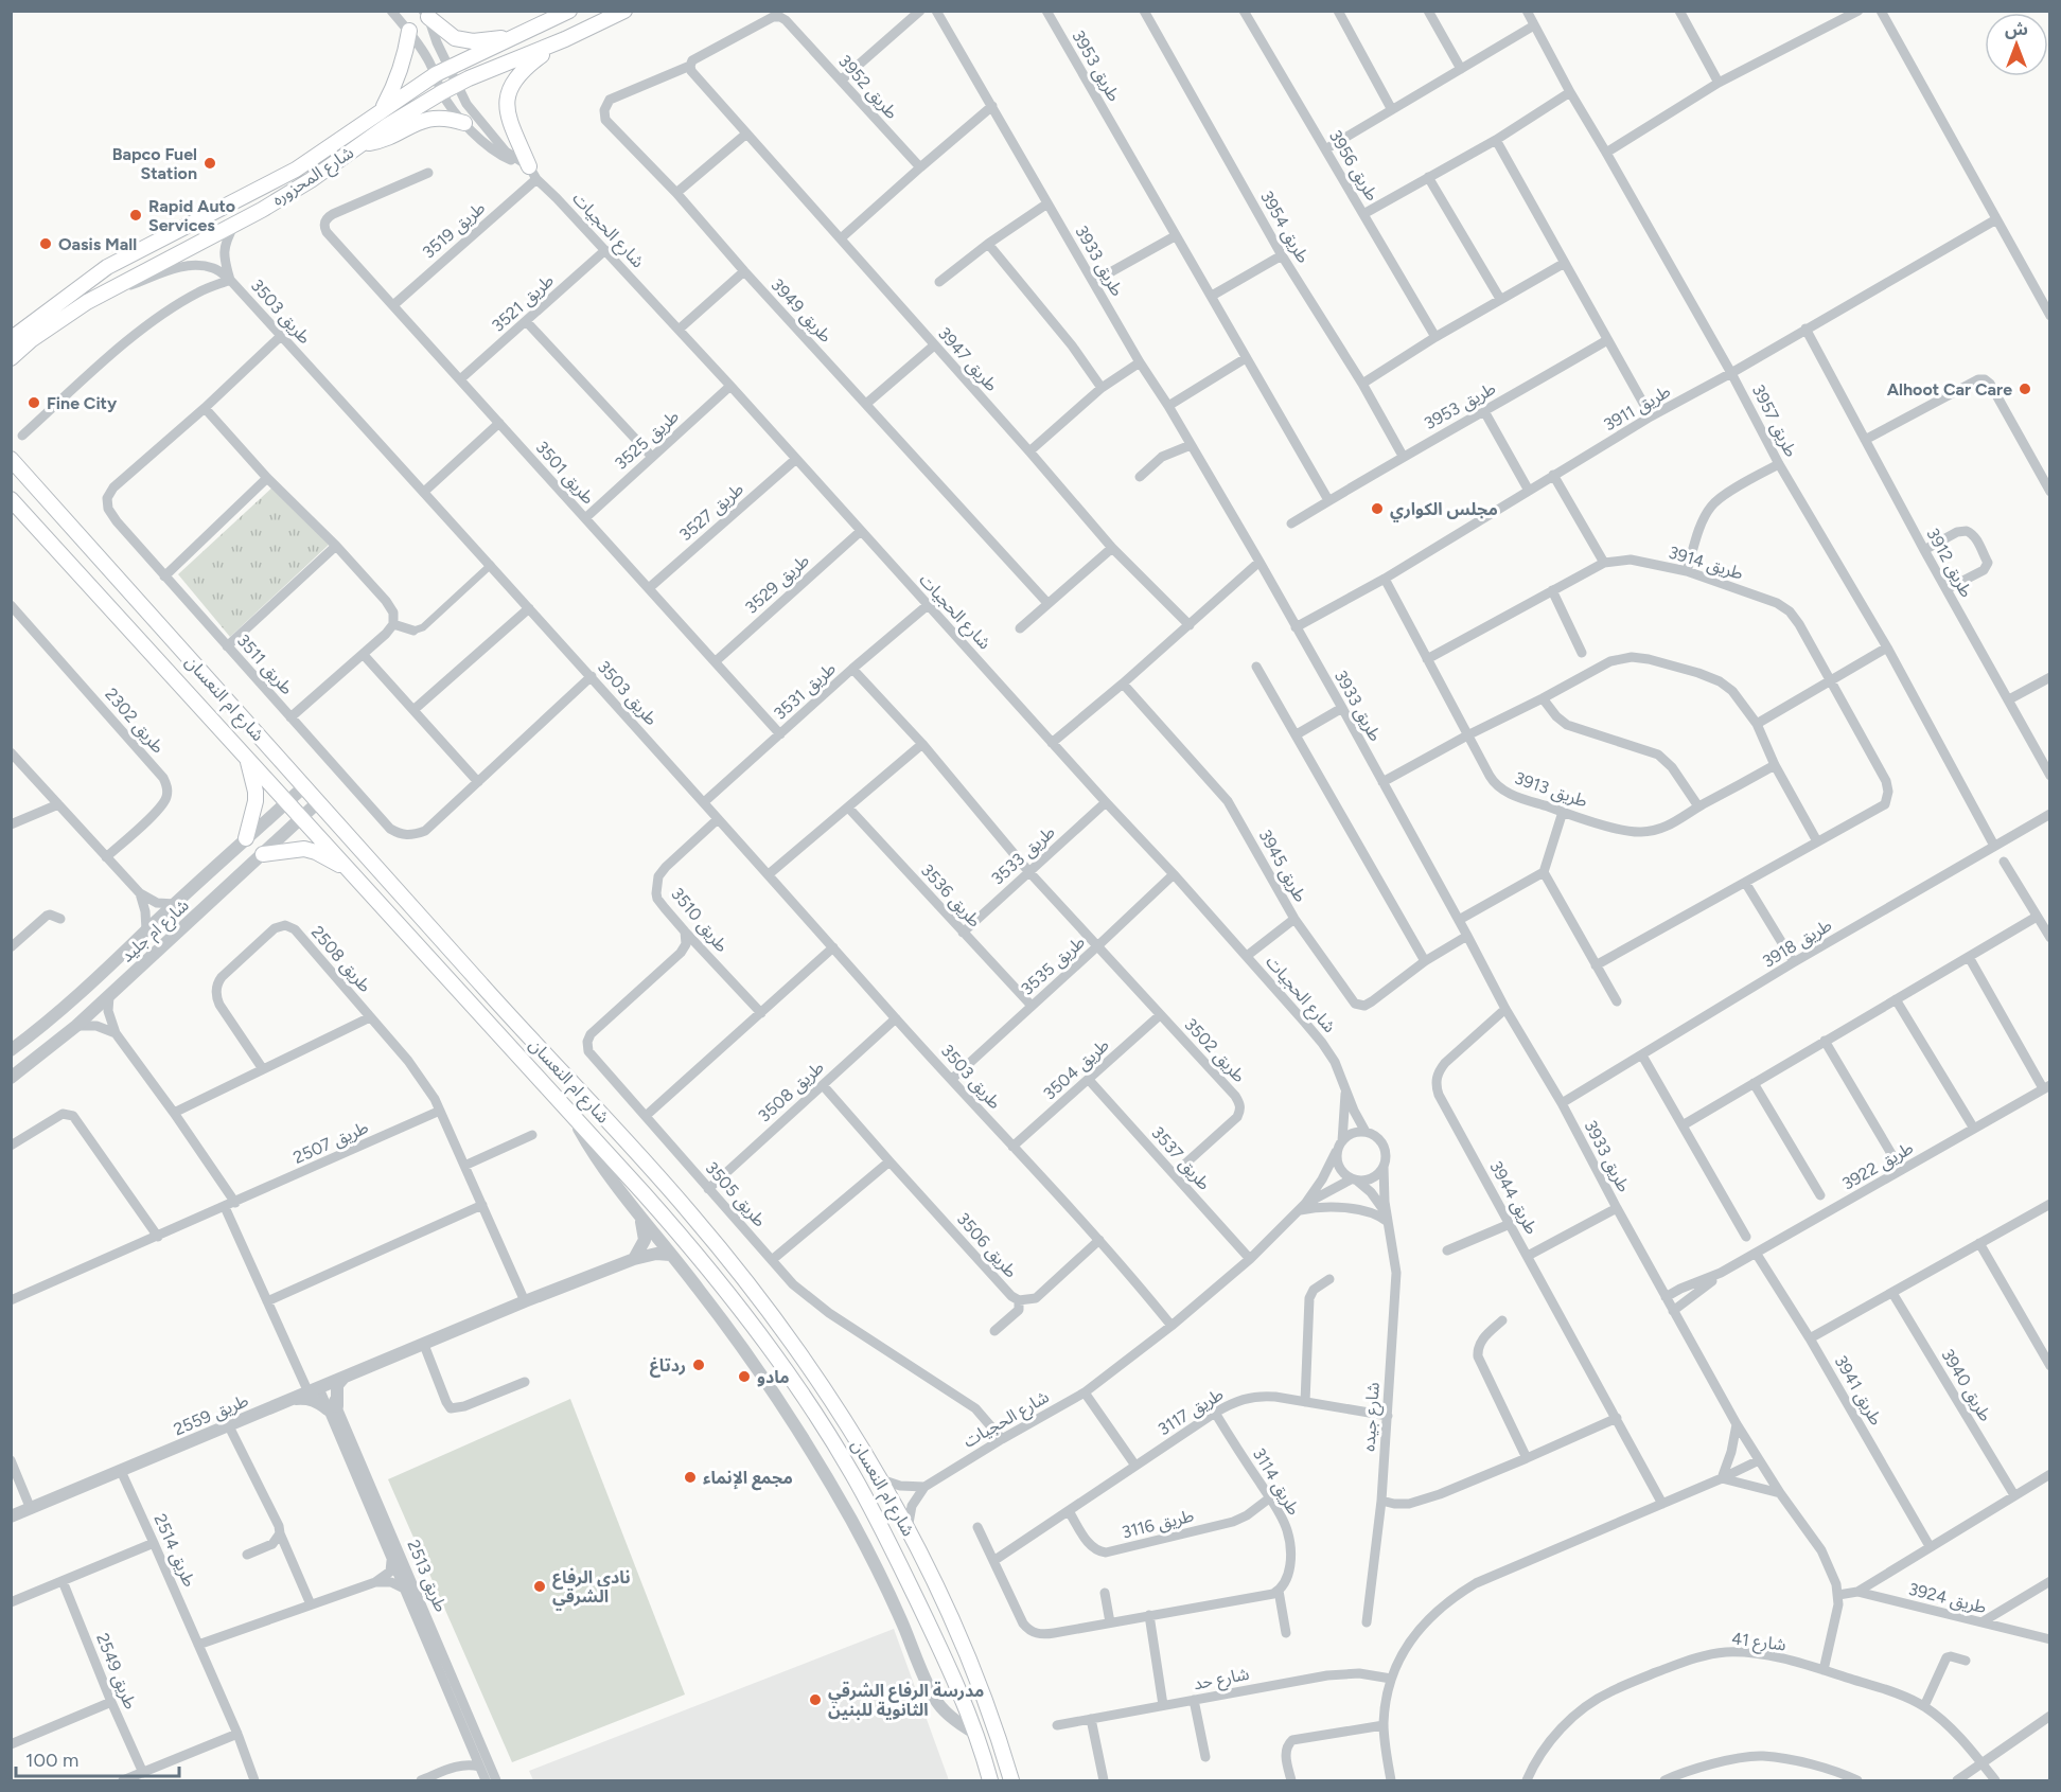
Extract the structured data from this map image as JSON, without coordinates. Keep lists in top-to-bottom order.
{
  "streets": {
    "main road": ["شارع المحزوره", "شارع ام النعسان"],
    "street": [
      "طريق 3953",
      "طريق 3952",
      "طريق 3956",
      "طريق 3954",
      "طريق 3519",
      "شارع الحجيات",
      "طريق 3933",
      "طريق 3521",
      "طريق 3949",
      "طريق 3503",
      "طريق 3947",
      "طريق 3911",
      "طريق 3957",
      "طريق 3525",
      "طريق 3501",
      "طريق 3527",
      "طريق 3914",
      "طريق 3912",
      "طريق 3529",
      "طريق 3511",
      "طريق 3531",
      "طريق 2302",
      "طريق 3913",
      "طريق 3533",
      "طريق 3945",
      "طريق 3536",
      "طريق 3510",
      "شارع ام جليد",
      "طريق 3918",
      "طريق 2508",
      "طريق 3535",
      "طريق 3502",
      "طريق 3504",
      "طريق 3508",
      "طريق 2507",
      "طريق 3537",
      "طريق 3922",
      "طريق 3505",
      "طريق 3944",
      "طريق 3506",
      "طريق 3940",
      "طريق 3941",
      "طريق 3117",
      "طريق 2559",
      "شارع جيده",
      "طريق 3114",
      "طريق 3116",
      "طريق 2514",
      "طريق 2513",
      "طريق 3924",
      "شارع 41",
      "طريق 2549",
      "شارع حد"
    ]
  },
  "crossings": [
    ["طريق 3953", "طريق 3954"],
    ["طريق 3952", "طريق 3949"],
    ["طريق 3952", "طريق 3947"],
    ["شارع المحزوره", "شارع الحجيات"],
    ["طريق 3519", "شارع الحجيات"],
    ["طريق 3519", "طريق 3501"],
    ["شارع الحجيات", "طريق 3521"],
    ["شارع الحجيات", "طريق 3503"],
    ["شارع الحجيات", "طريق 3525"],
    ["شارع الحجيات", "طريق 3527"],
    ["شارع الحجيات", "طريق 3529"],
    ["شارع الحجيات", "طريق 3531"],
    ["شارع الحجيات", "طريق 3533"],
    ["شارع الحجيات", "طريق 3535"],
    ["شارع الحجيات", "طريق 3537"],
    ["شارع الحجيات", "طريق 3505"],
    ["شارع الحجيات", "شارع جيده"],
    ["طريق 3933", "طريق 3911"],
    ["طريق 3933", "طريق 3945"],
    ["طريق 3933", "طريق 3918"],
    ["طريق 3933", "طريق 3922"],
    ["طريق 3933", "طريق 3944"],
    ["طريق 3933", "طريق 3924"],
    ["طريق 3933", "شارع 41"],
    ["طريق 3521", "طريق 3501"],
    ["طريق 3949", "طريق 3947"],
    ["طريق 3503", "طريق 3511"],
    ["طريق 3503", "طريق 3531"],
    ["طريق 3503", "طريق 3510"],
    ["طريق 3503", "طريق 3535"],
    ["طريق 3503", "طريق 3504"],
    ["طريق 3503", "طريق 3508"],
    ["طريق 3503", "طريق 3506"],
    ["طريق 3911", "طريق 3957"],
    ["طريق 3911", "طريق 3912"],
    ["طريق 3911", "طريق 3913"],
    ["طريق 3957", "طريق 3918"],
    ["طريق 3525", "طريق 3501"],
    ["طريق 3501", "طريق 3527"],
    ["طريق 3501", "طريق 3529"],
    ["طريق 3501", "طريق 3531"],
    ["طريق 3914", "طريق 3913"],
    ["شارع ام النعسان", "شارع ام جليد"],
    ["طريق 3533", "طريق 3536"],
    ["طريق 3536", "طريق 3535"],
    ["طريق 3510", "طريق 3505"],
    ["طريق 2508", "طريق 2507"],
    ["طريق 2508", "طريق 2559"],
    ["طريق 3535", "طريق 3502"],
    ["طريق 3502", "طريق 3504"],
    ["طريق 3502", "طريق 3537"],
    ["طريق 3504", "طريق 3537"],
    ["طريق 3508", "طريق 3505"],
    ["طريق 3508", "طريق 3506"],
    ["طريق 2507", "طريق 2513"],
    ["طريق 3922", "طريق 3941"],
    ["طريق 3117", "شارع جيده"],
    ["طريق 3117", "طريق 3114"],
    ["طريق 3117", "طريق 3116"],
    ["طريق 2559", "طريق 2514"],
    ["طريق 2559", "طريق 2513"],
    ["طريق 3114", "طريق 3116"]
  ],
  "places": [
    "Bapco Fuel Station",
    "Rapid Auto Services",
    "Oasis Mall",
    "Alhoot Car Care",
    "Fine City",
    "مجلس الكواري",
    "ردتاغ",
    "مادو",
    "مجمع الإنماء",
    "نادي الرفاع الشرقي",
    "مدرسة الرفاع الشرقي الثانوية للبنين"
  ],
  "scale_bar": "100 m",
  "north": "top"
}
